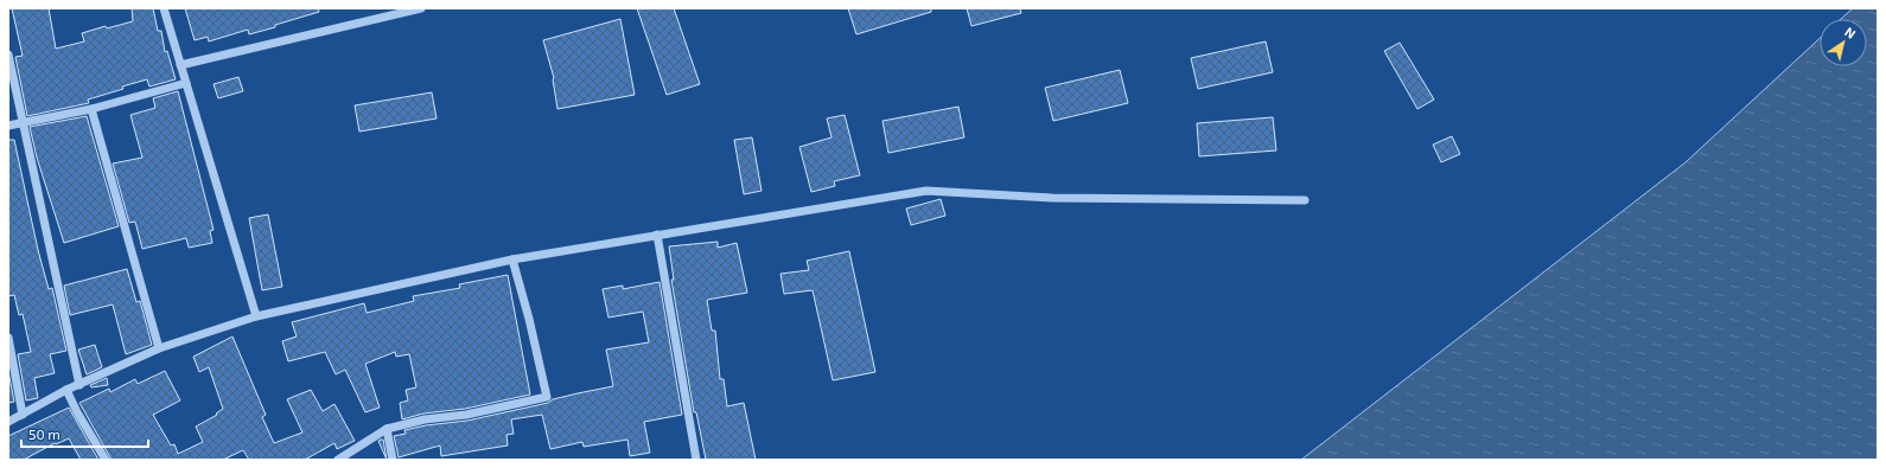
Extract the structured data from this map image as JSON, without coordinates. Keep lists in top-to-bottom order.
{
  "scale_bar": "50 m",
  "north": "top right"
}
